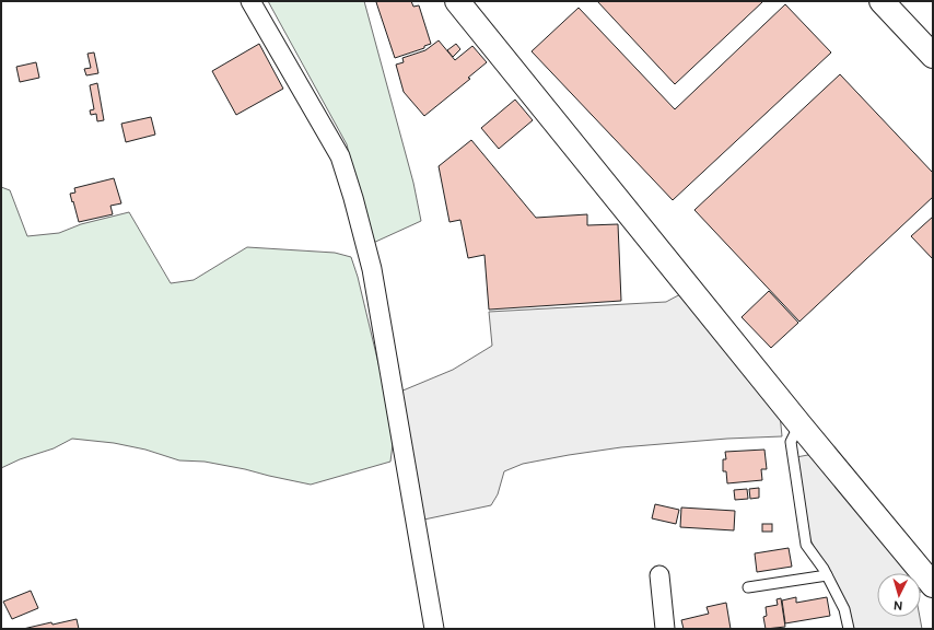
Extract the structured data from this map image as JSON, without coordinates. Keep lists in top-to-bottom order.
{
  "north": "bottom"
}
